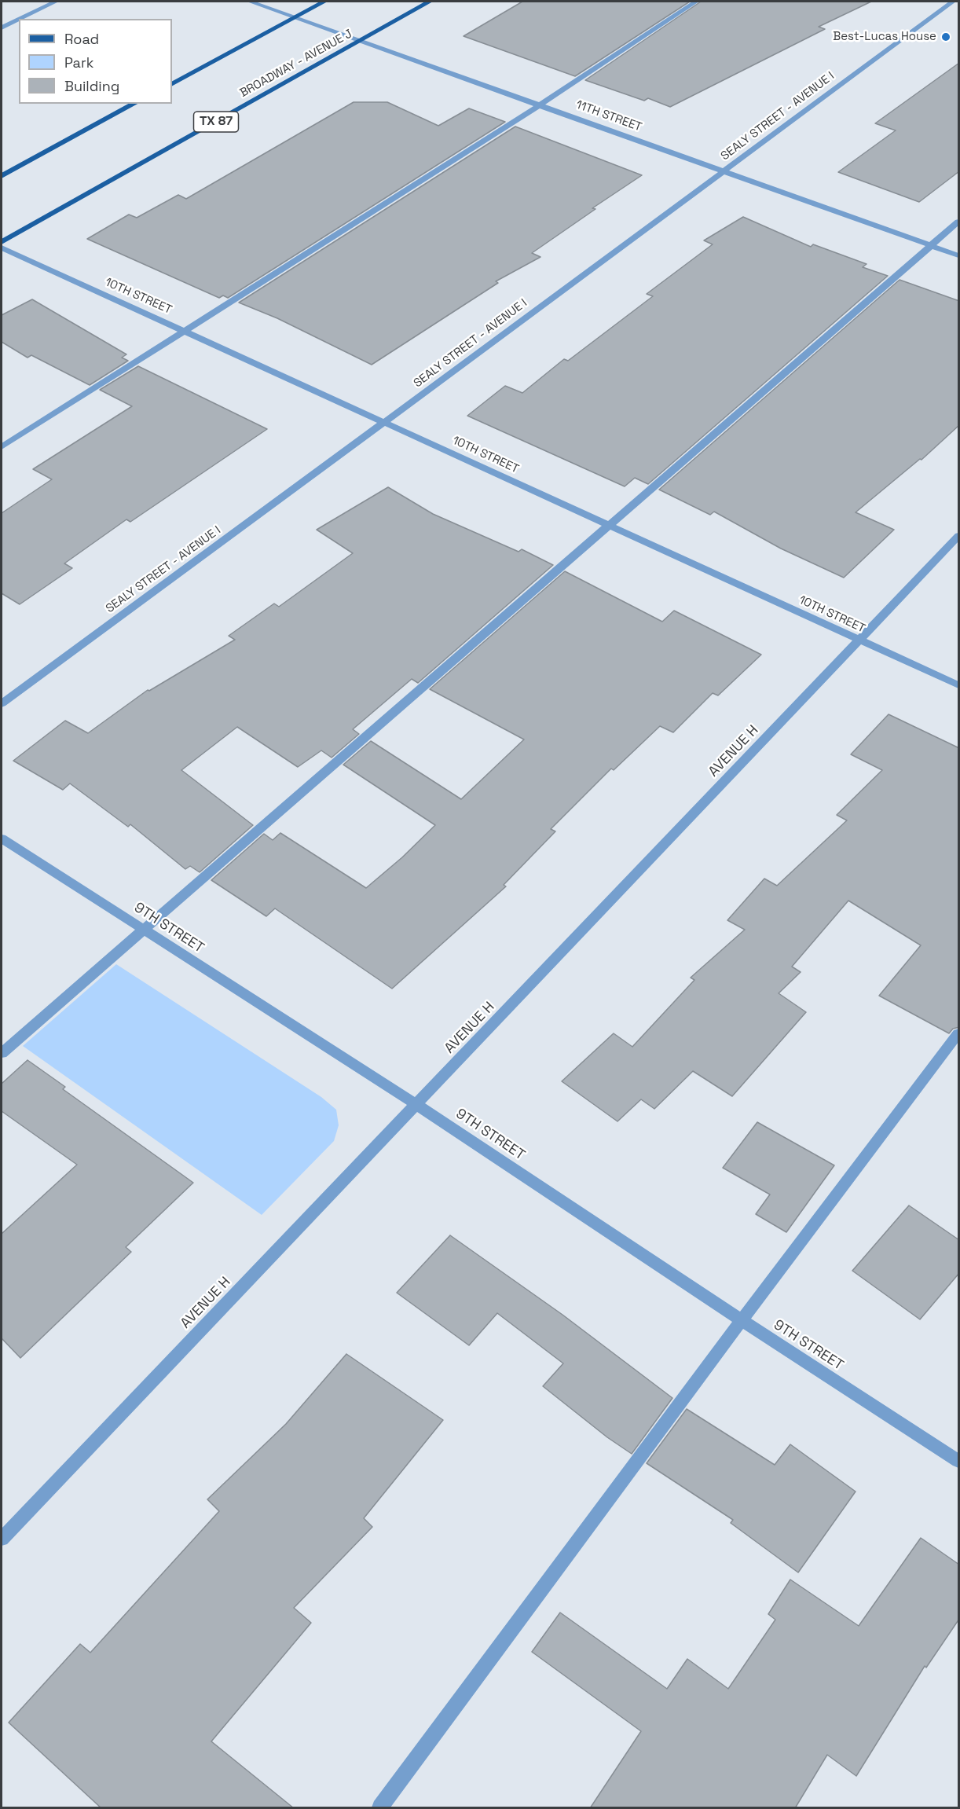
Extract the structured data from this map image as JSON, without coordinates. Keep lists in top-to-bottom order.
{
  "streets": {
    "main road": ["BROADWAY - AVENUE J", "TX 87"],
    "street": [
      "11TH STREET",
      "SEALY STREET - AVENUE I",
      "10TH STREET",
      "AVENUE H",
      "9TH STREET"
    ]
  },
  "crossings": [
    ["BROADWAY - AVENUE J", "11TH STREET"],
    ["11TH STREET", "SEALY STREET - AVENUE I"],
    ["SEALY STREET - AVENUE I", "10TH STREET"],
    ["10TH STREET", "AVENUE H"],
    ["AVENUE H", "9TH STREET"]
  ],
  "places": ["Best-Lucas House"],
  "legend": ["Road", "Park", "Building"]
}
